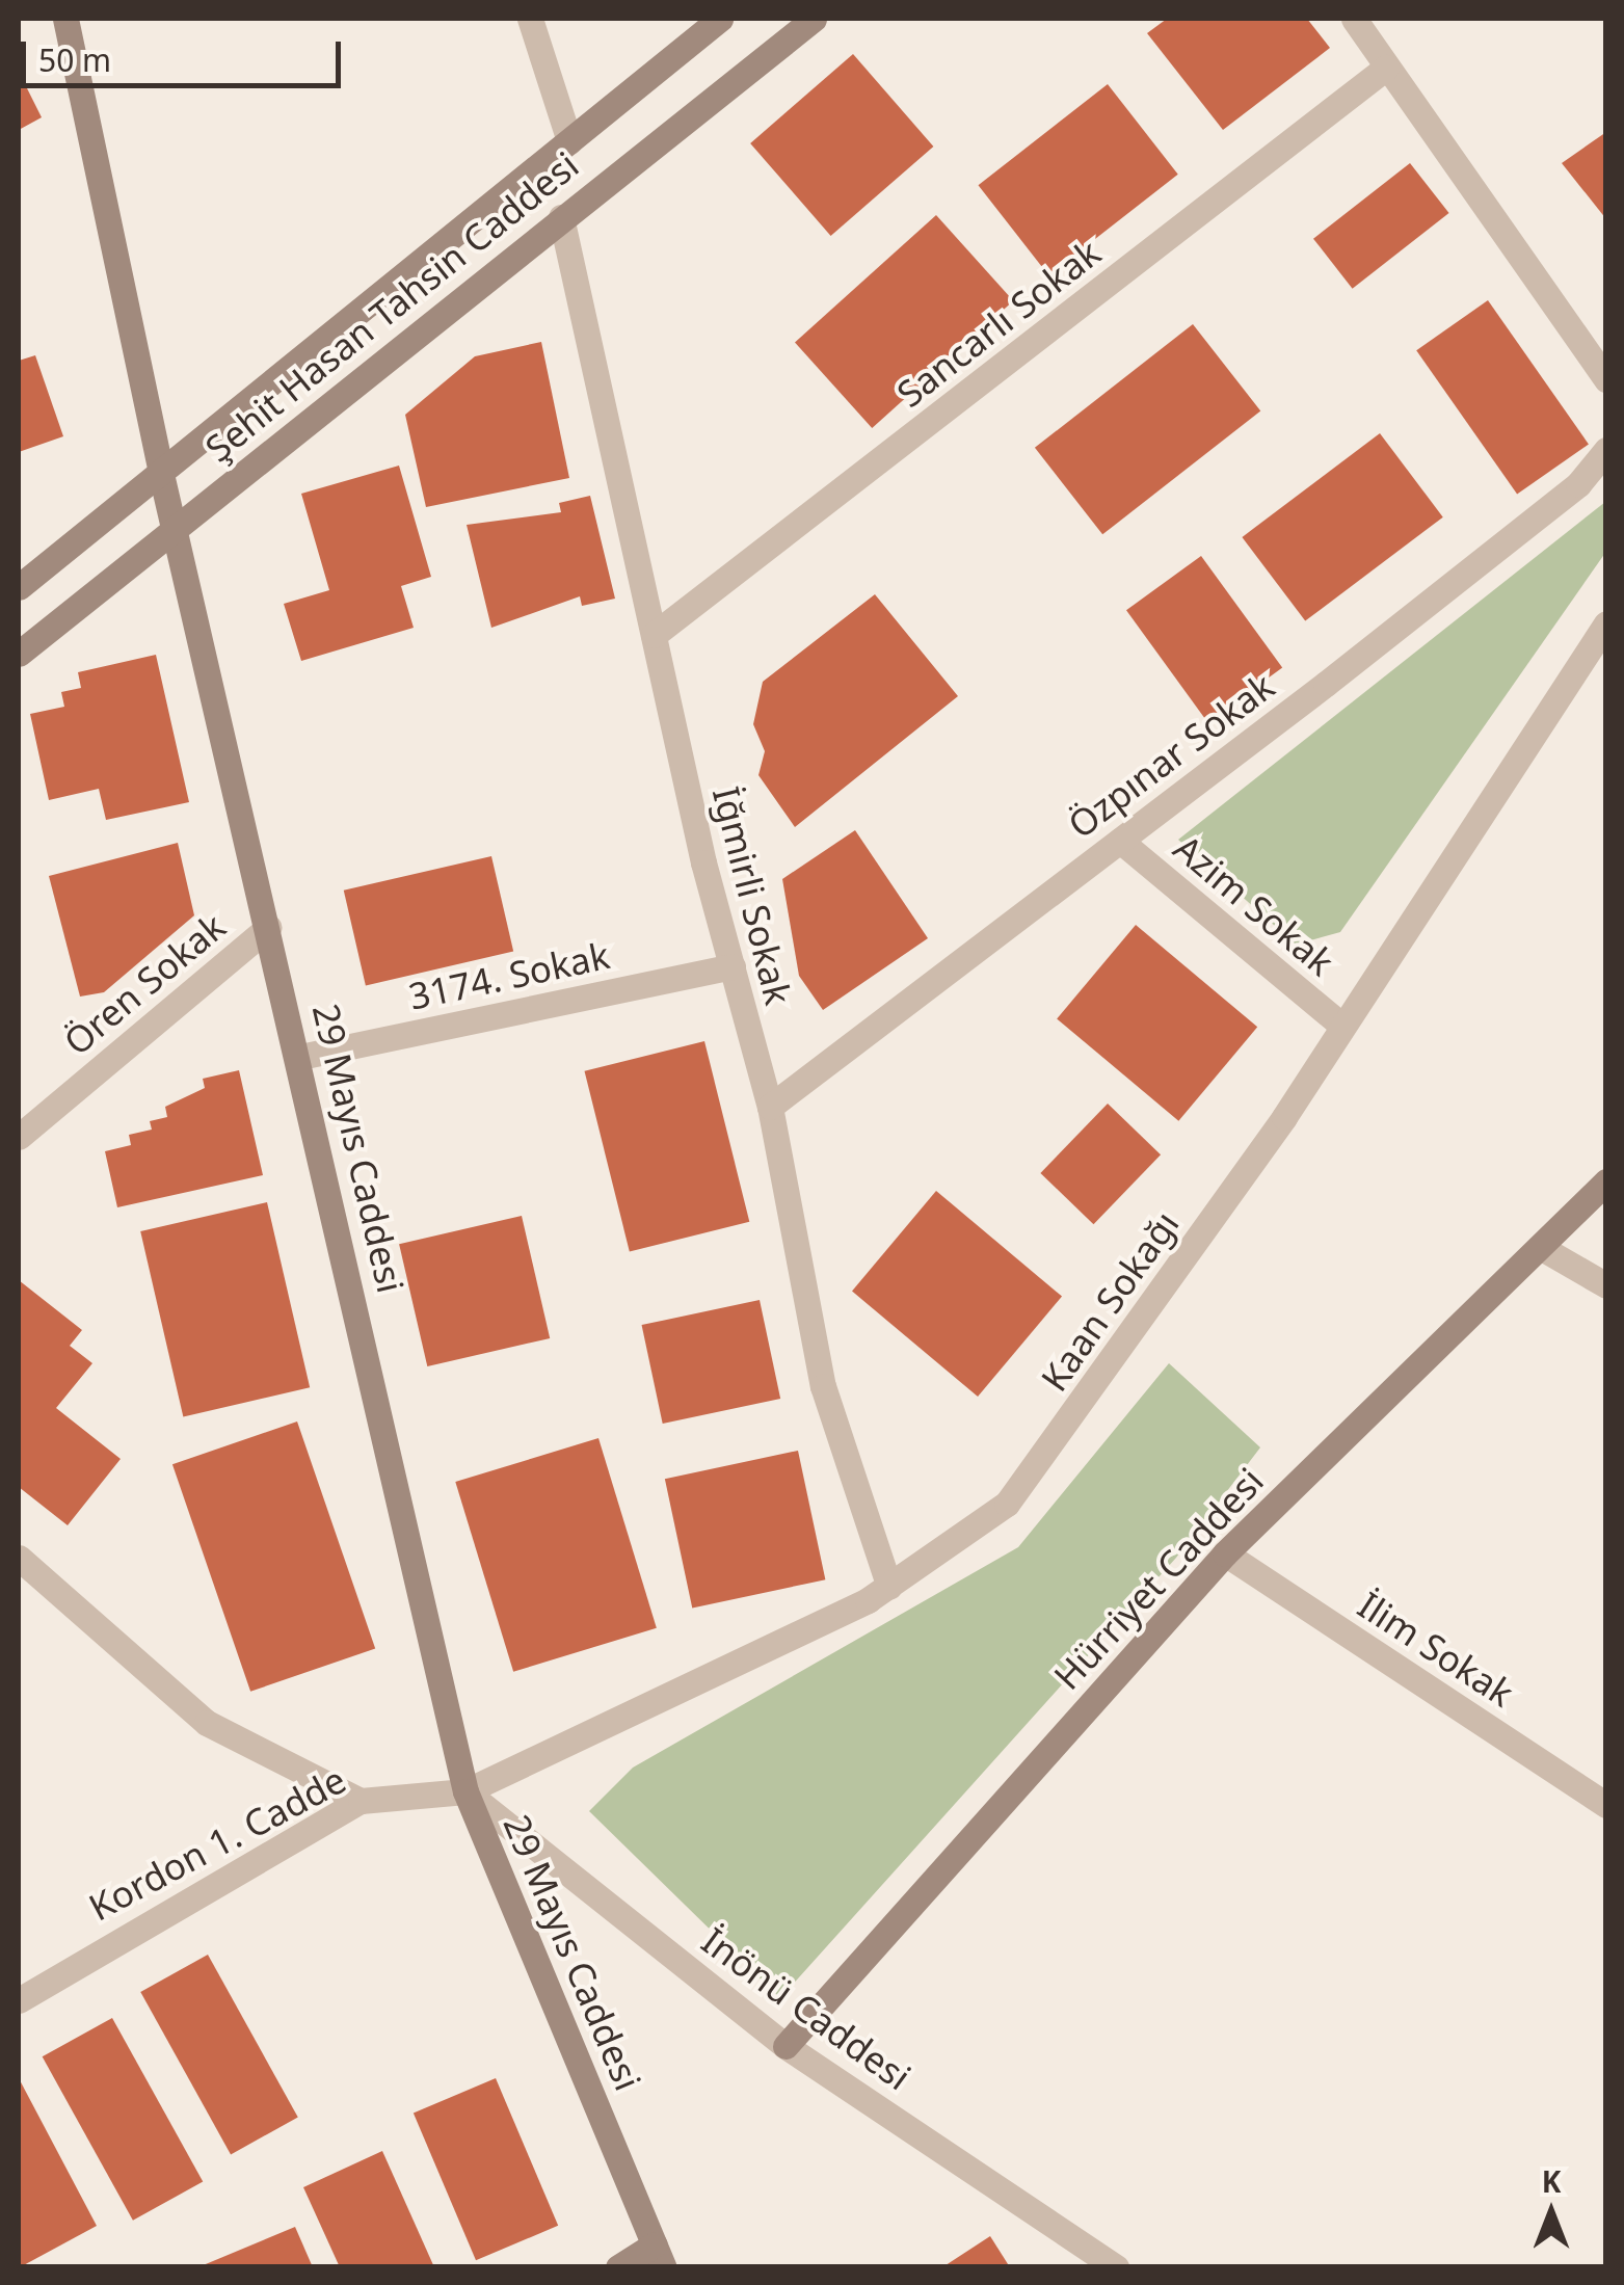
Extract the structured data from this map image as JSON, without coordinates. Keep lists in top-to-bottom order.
{
  "streets": {
    "street": [
      "Şehit Hasan Tahsin Caddesi",
      "Sancarlı Sokak",
      "Özpınar Sokak",
      "İğmirli Sokak",
      "Azim Sokak",
      "3174. Sokak",
      "Ören Sokak",
      "29 Mayıs Caddesi",
      "Kaan Sokağı",
      "Hürriyet Caddesi",
      "İlim Sokak",
      "Kordon 1. Cadde",
      "İnönü Caddesi"
    ]
  },
  "crossings": [
    ["Şehit Hasan Tahsin Caddesi", "İğmirli Sokak"],
    ["Şehit Hasan Tahsin Caddesi", "29 Mayıs Caddesi"],
    ["Sancarlı Sokak", "İğmirli Sokak"],
    ["Özpınar Sokak", "İğmirli Sokak"],
    ["Özpınar Sokak", "Azim Sokak"],
    ["İğmirli Sokak", "3174. Sokak"],
    ["İğmirli Sokak", "Kaan Sokağı"],
    ["Azim Sokak", "Kaan Sokağı"],
    ["3174. Sokak", "29 Mayıs Caddesi"],
    ["Ören Sokak", "29 Mayıs Caddesi"],
    ["29 Mayıs Caddesi", "Kaan Sokağı"],
    ["29 Mayıs Caddesi", "Kordon 1. Cadde"],
    ["29 Mayıs Caddesi", "İnönü Caddesi"],
    ["Kaan Sokağı", "Kordon 1. Cadde"],
    ["Kaan Sokağı", "İnönü Caddesi"],
    ["Hürriyet Caddesi", "İlim Sokak"],
    ["Hürriyet Caddesi", "İnönü Caddesi"],
    ["Kordon 1. Cadde", "İnönü Caddesi"]
  ],
  "scale_bar": "50 m",
  "north": "top"
}
